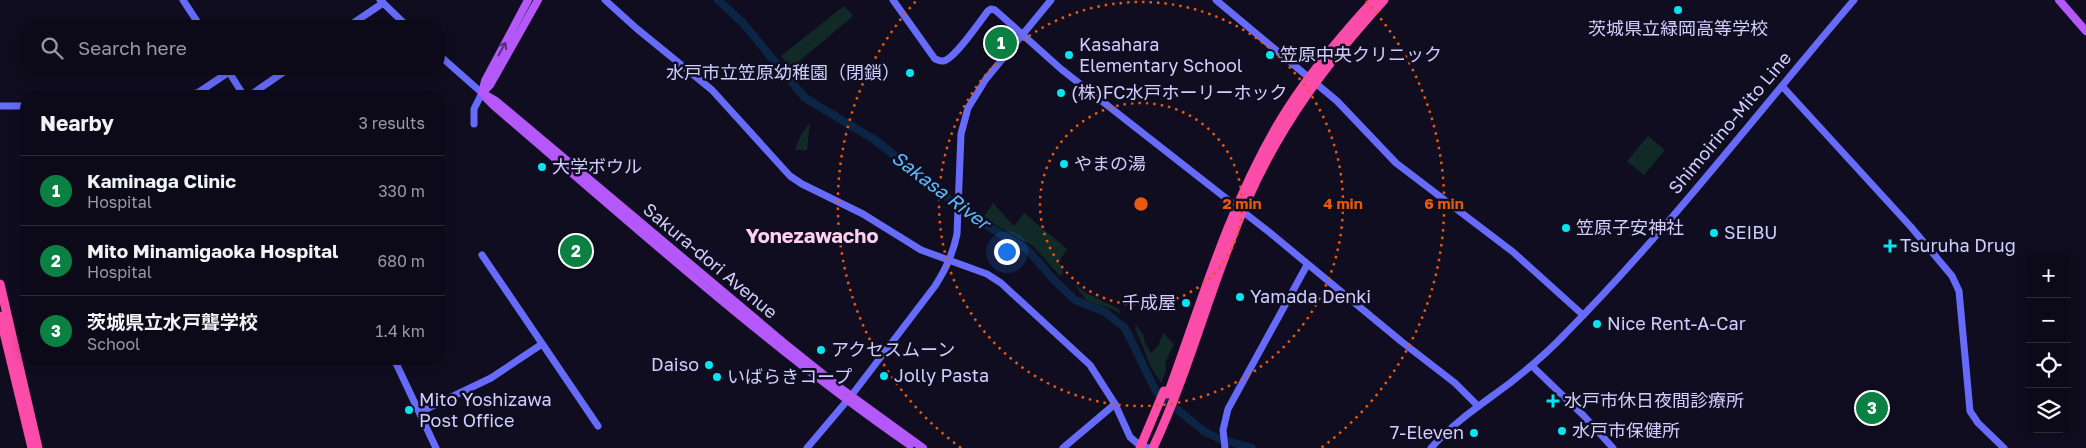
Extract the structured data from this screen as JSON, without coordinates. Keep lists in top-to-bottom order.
{
  "streets": {
    "main road": ["Sakura-dori Avenue"],
    "street": ["Shimoirino-Mito Line"]
  },
  "districts": ["Yonezawacho"],
  "water": ["Sakasa River"],
  "places": {
    "other": [
      "茨城県立緑岡高等学校",
      "Kasahara Elementary School",
      "笠原中央クリニック",
      "水戸市立笠原幼稚園（閉鎖）",
      "(株)FC水戸ホーリーホック",
      "やまの湯",
      "大学ボウル",
      "笠原子安神社",
      "SEIBU",
      "Yamada Denki",
      "千成屋",
      "Nice Rent-A-Car",
      "アクセスムーン",
      "Daiso",
      "Jolly Pasta",
      "いばらきコープ",
      "Mito Yoshizawa Post Office",
      "水戸市保健所",
      "7-Eleven"
    ],
    "health": ["Tsuruha Drug", "水戸市休日夜間診療所"]
  },
  "page": {
    "search": "Search here",
    "pins": ["1", "2", "3"],
    "heading": ["Nearby", "3 results"],
    "list": [
      {
        "mark": "1",
        "name": "Kaminaga Clinic",
        "note": "Hospital",
        "value": "330 m"
      },
      {
        "mark": "2",
        "name": "Mito Minamigaoka Hospital",
        "note": "Hospital",
        "value": "680 m"
      },
      {
        "mark": "3",
        "name": "茨城県立水戸聾学校",
        "note": "School",
        "value": "1.4 km"
      }
    ],
    "map_buttons": ["+", "−"]
  },
  "rings": ["2 min", "4 min", "6 min"]
}
